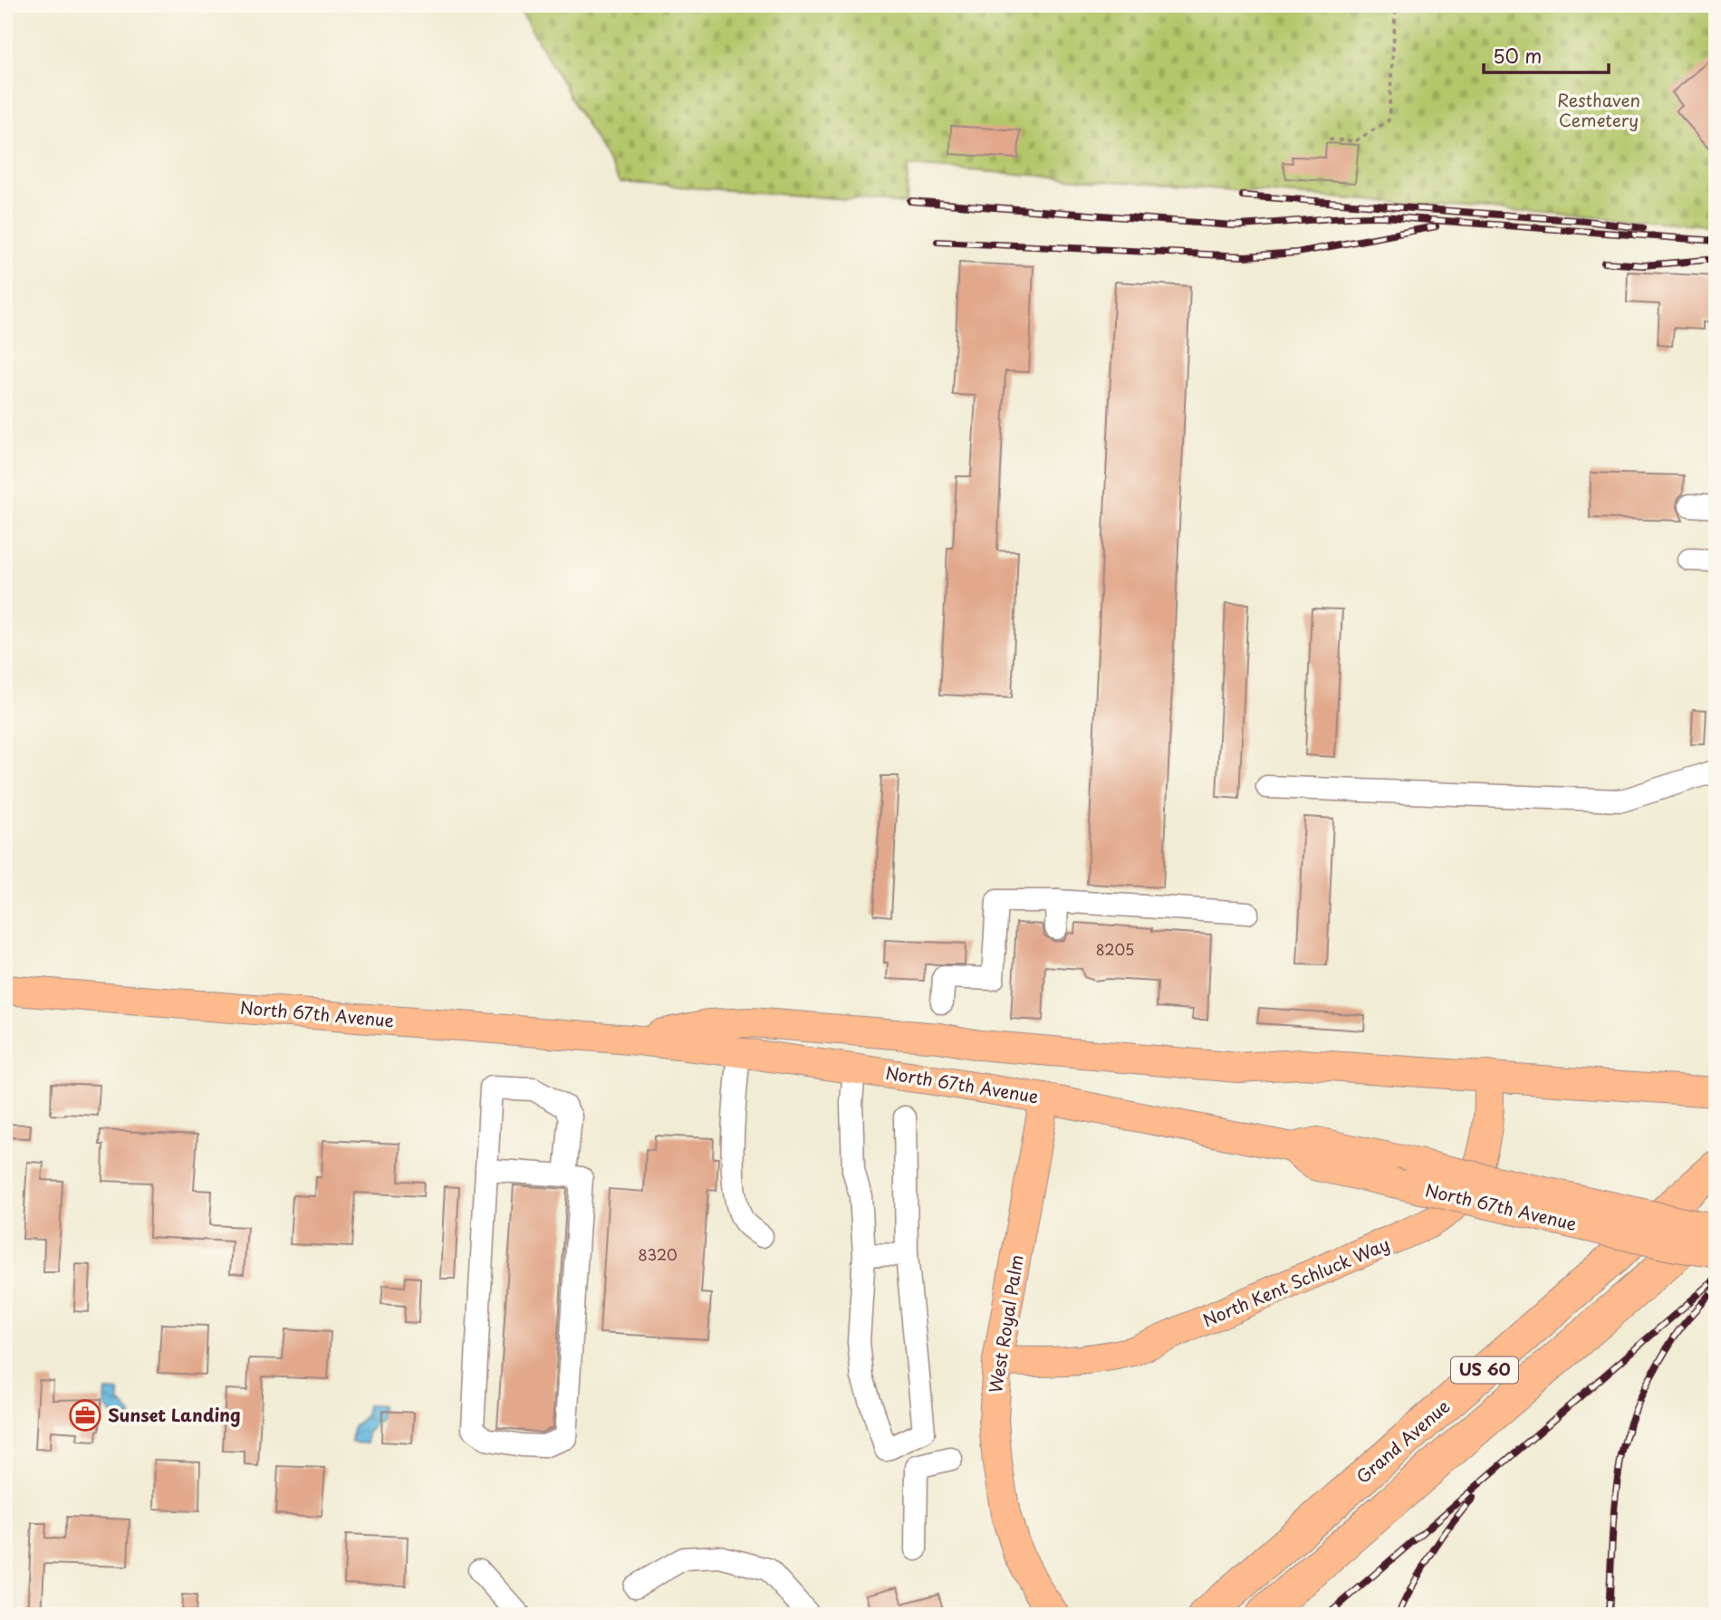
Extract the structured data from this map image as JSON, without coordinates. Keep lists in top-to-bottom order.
{
  "streets": {
    "highway": ["US 60", "Grand Avenue"],
    "main road": ["North 67th Avenue", "North Kent Schluck Way", "West Royal Palm"]
  },
  "crossings": [
    ["North 67th Avenue", "North Kent Schluck Way"],
    ["North 67th Avenue", "West Royal Palm"],
    ["North 67th Avenue", "US 60"],
    ["North Kent Schluck Way", "West Royal Palm"]
  ],
  "parks": ["Resthaven Cemetery"],
  "places": {
    "office": ["Sunset Landing"]
  },
  "house_numbers": ["8205", "8320"],
  "scale_bar": "50 m"
}
